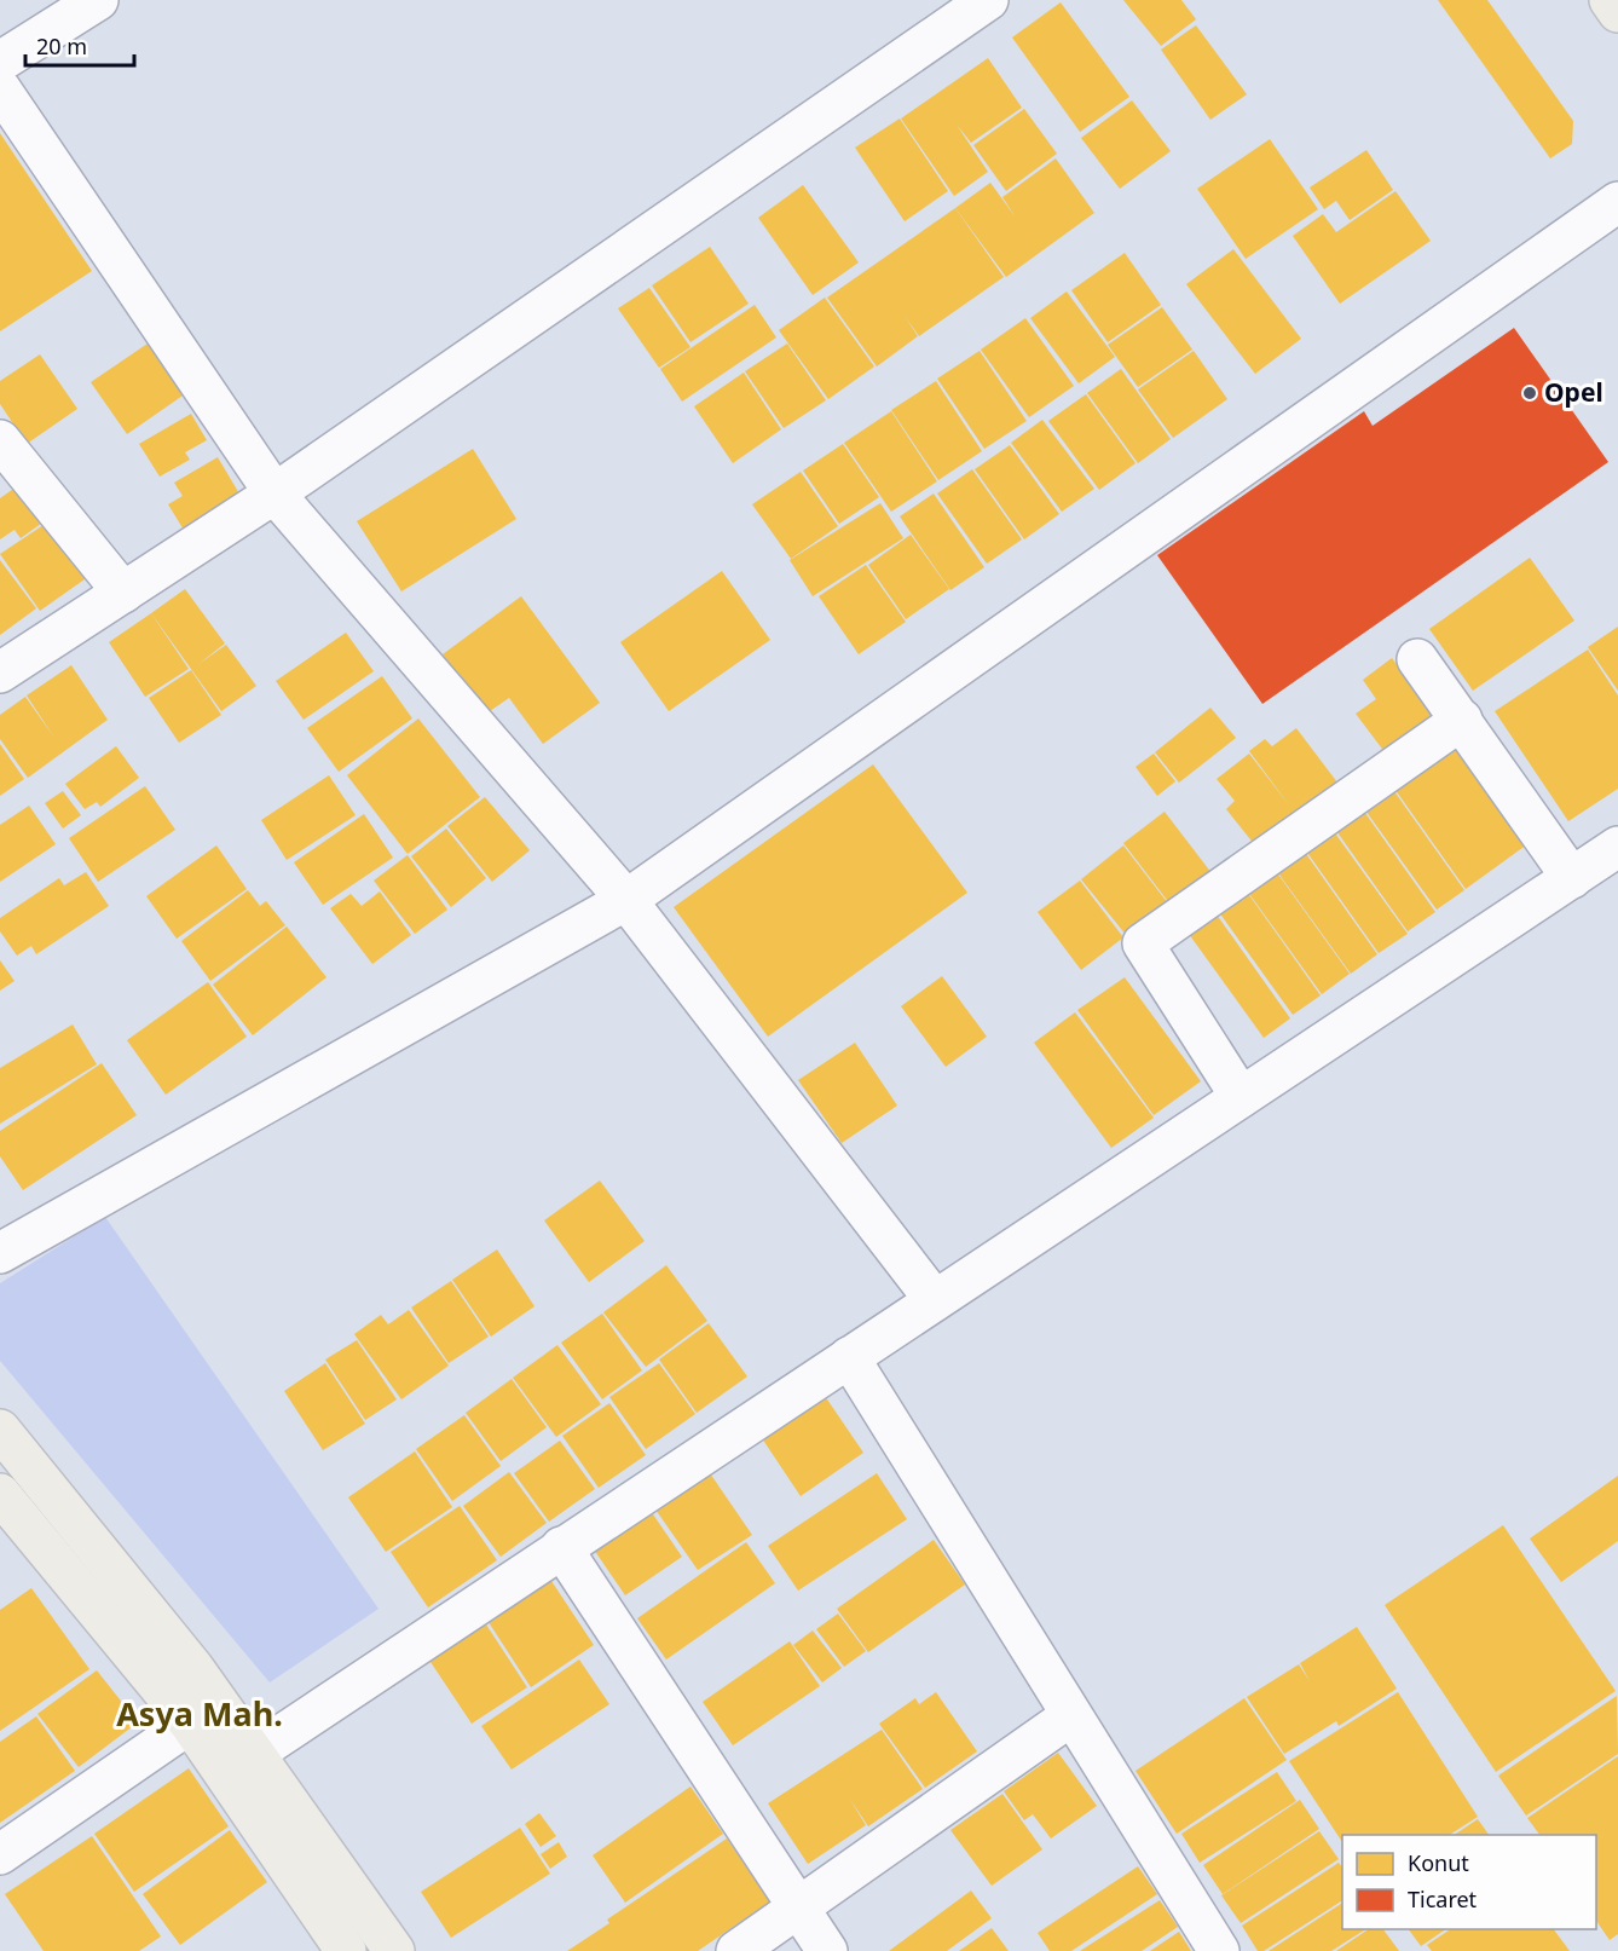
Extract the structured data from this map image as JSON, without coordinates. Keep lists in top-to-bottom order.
{
  "districts": ["Asya Mah."],
  "places": ["Opel"],
  "legend": ["Konut", "Ticaret"],
  "scale_bar": "20 m"
}
